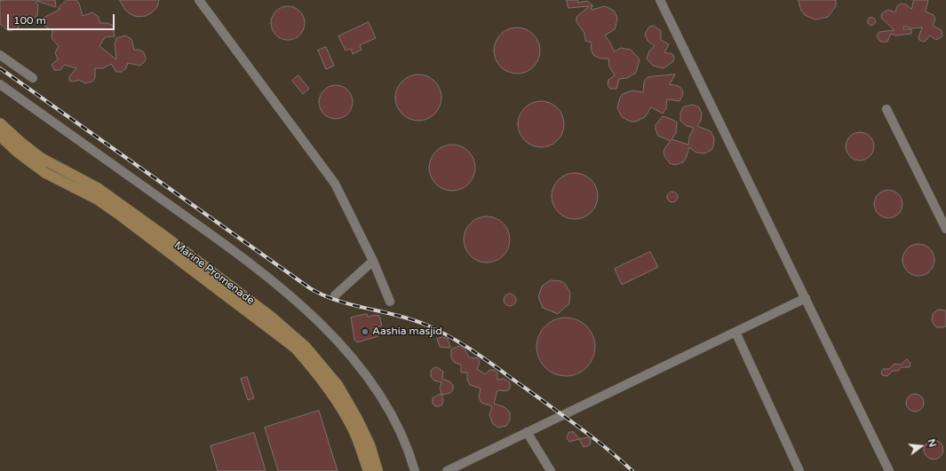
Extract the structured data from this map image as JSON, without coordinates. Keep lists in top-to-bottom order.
{
  "streets": {
    "main road": ["Marine Promenade"]
  },
  "places": ["Aashia masjid"],
  "scale_bar": "100 m",
  "north": "right"
}
